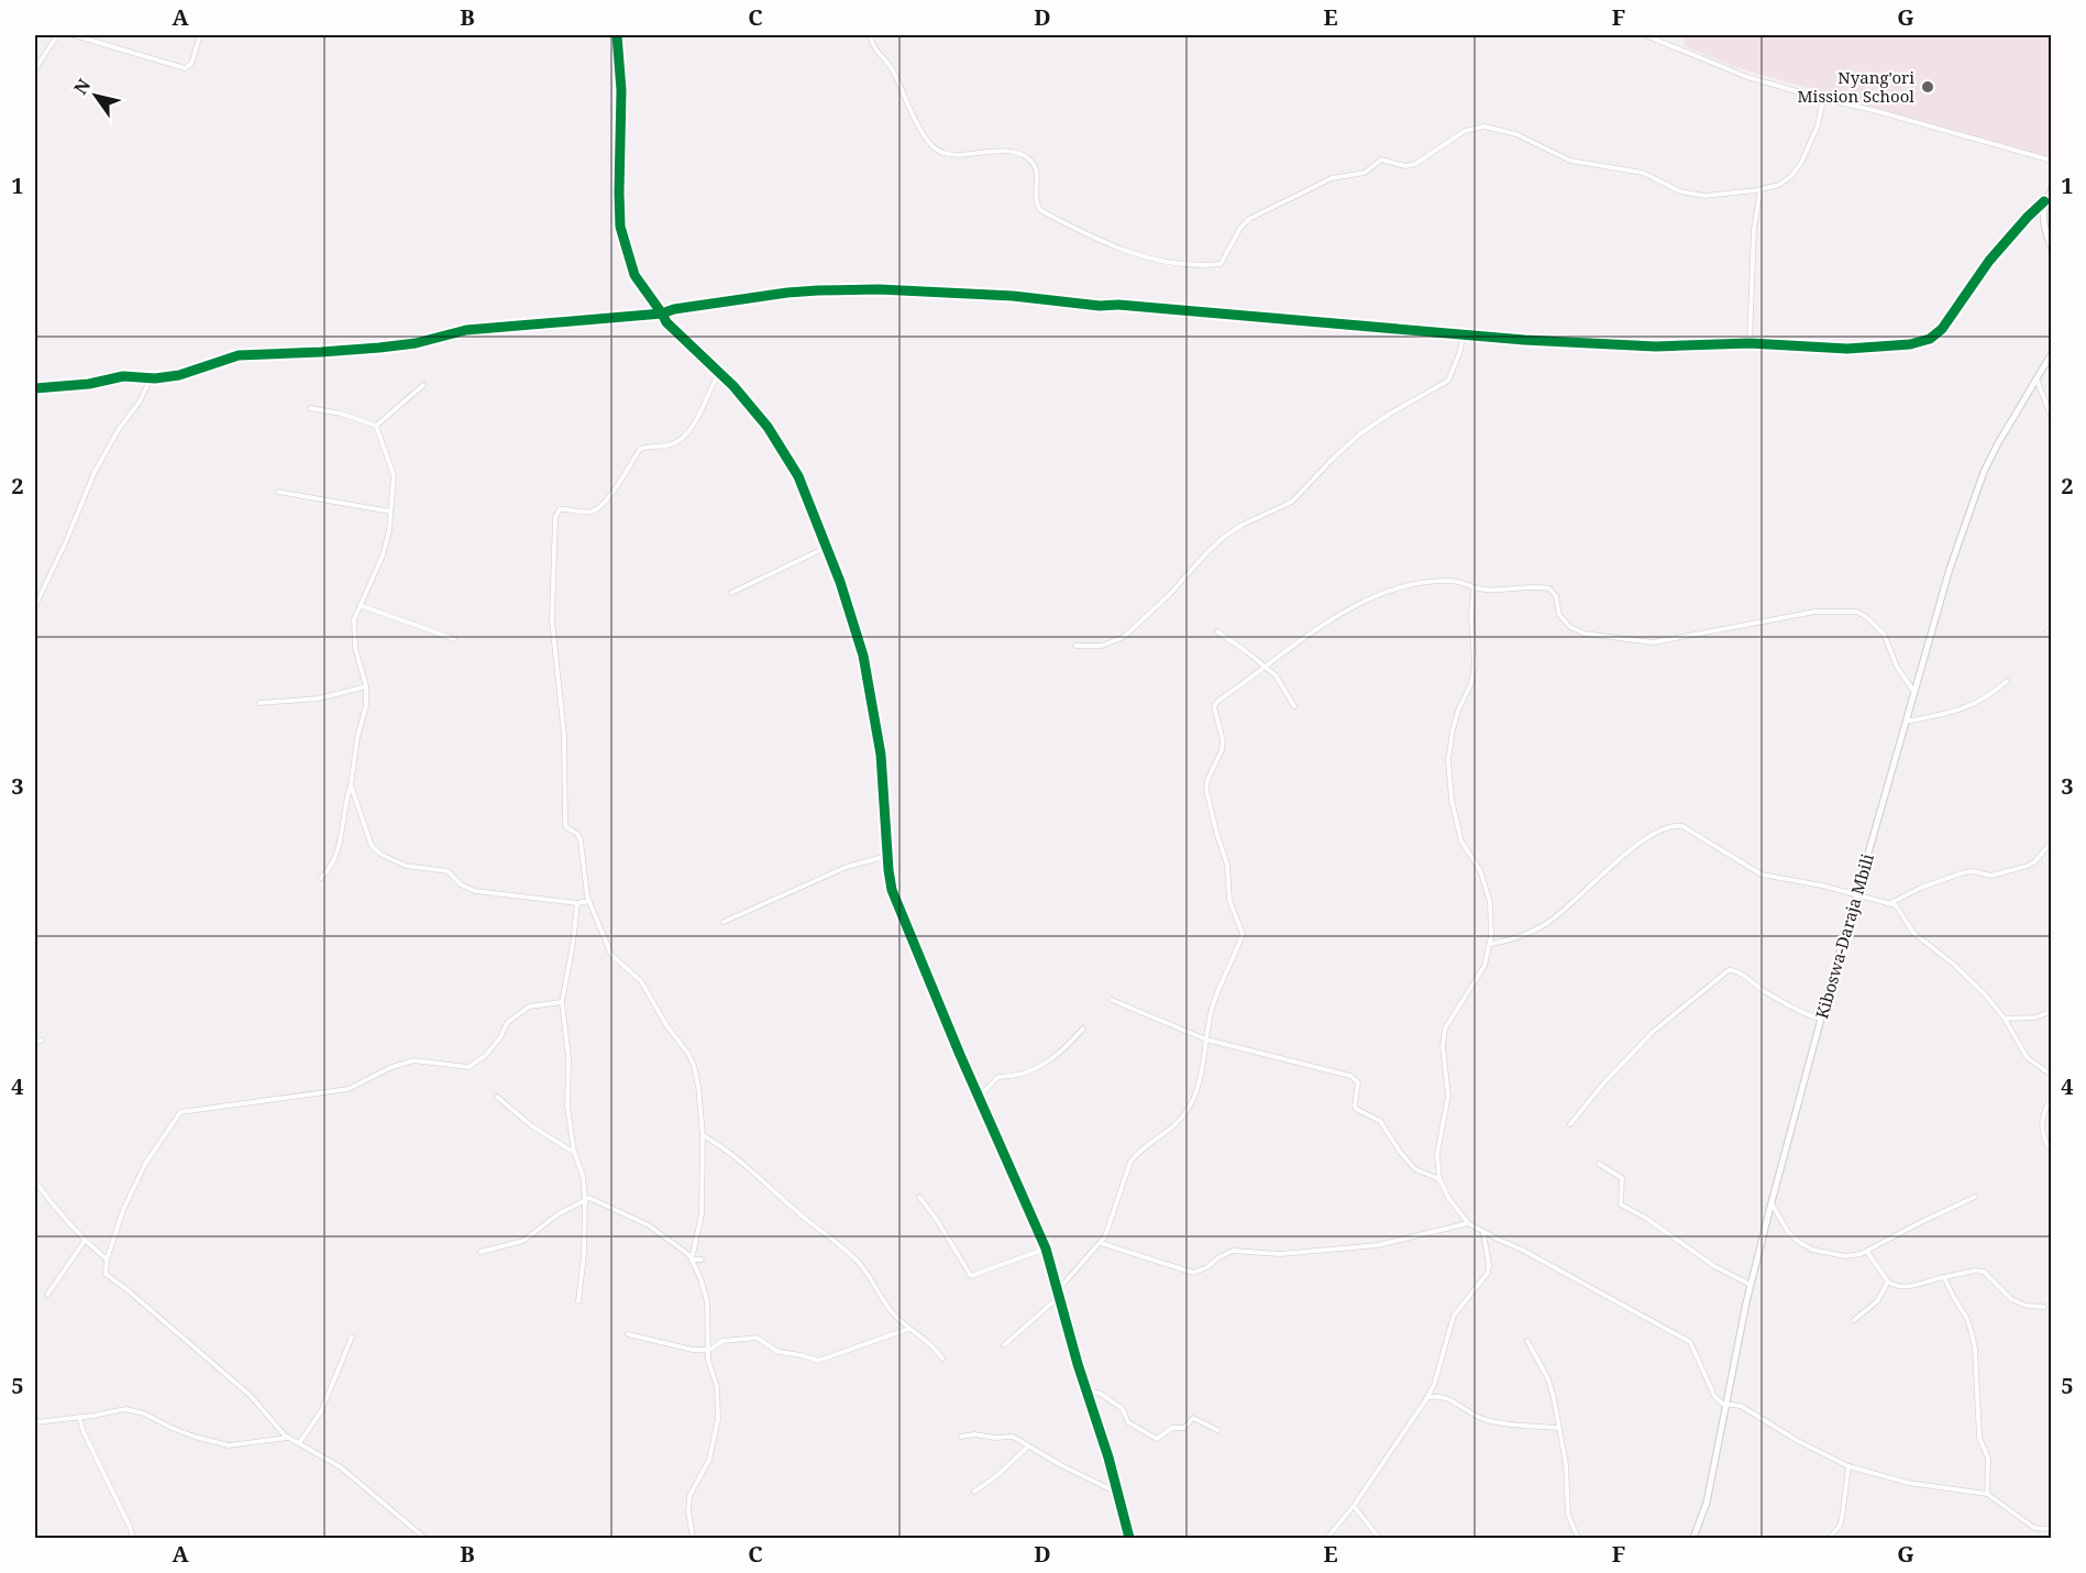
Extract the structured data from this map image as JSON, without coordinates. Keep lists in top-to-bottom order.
{
  "streets": {
    "main road": ["Kiboswa-Daraja Mbili"]
  },
  "places": ["Nyang'ori Mission School"],
  "north": "top left",
  "grid": {
    "columns": [
      "A",
      "B",
      "C",
      "D",
      "E",
      "F",
      "G"
    ],
    "rows": [
      "1",
      "2",
      "3",
      "4",
      "5"
    ]
  }
}
